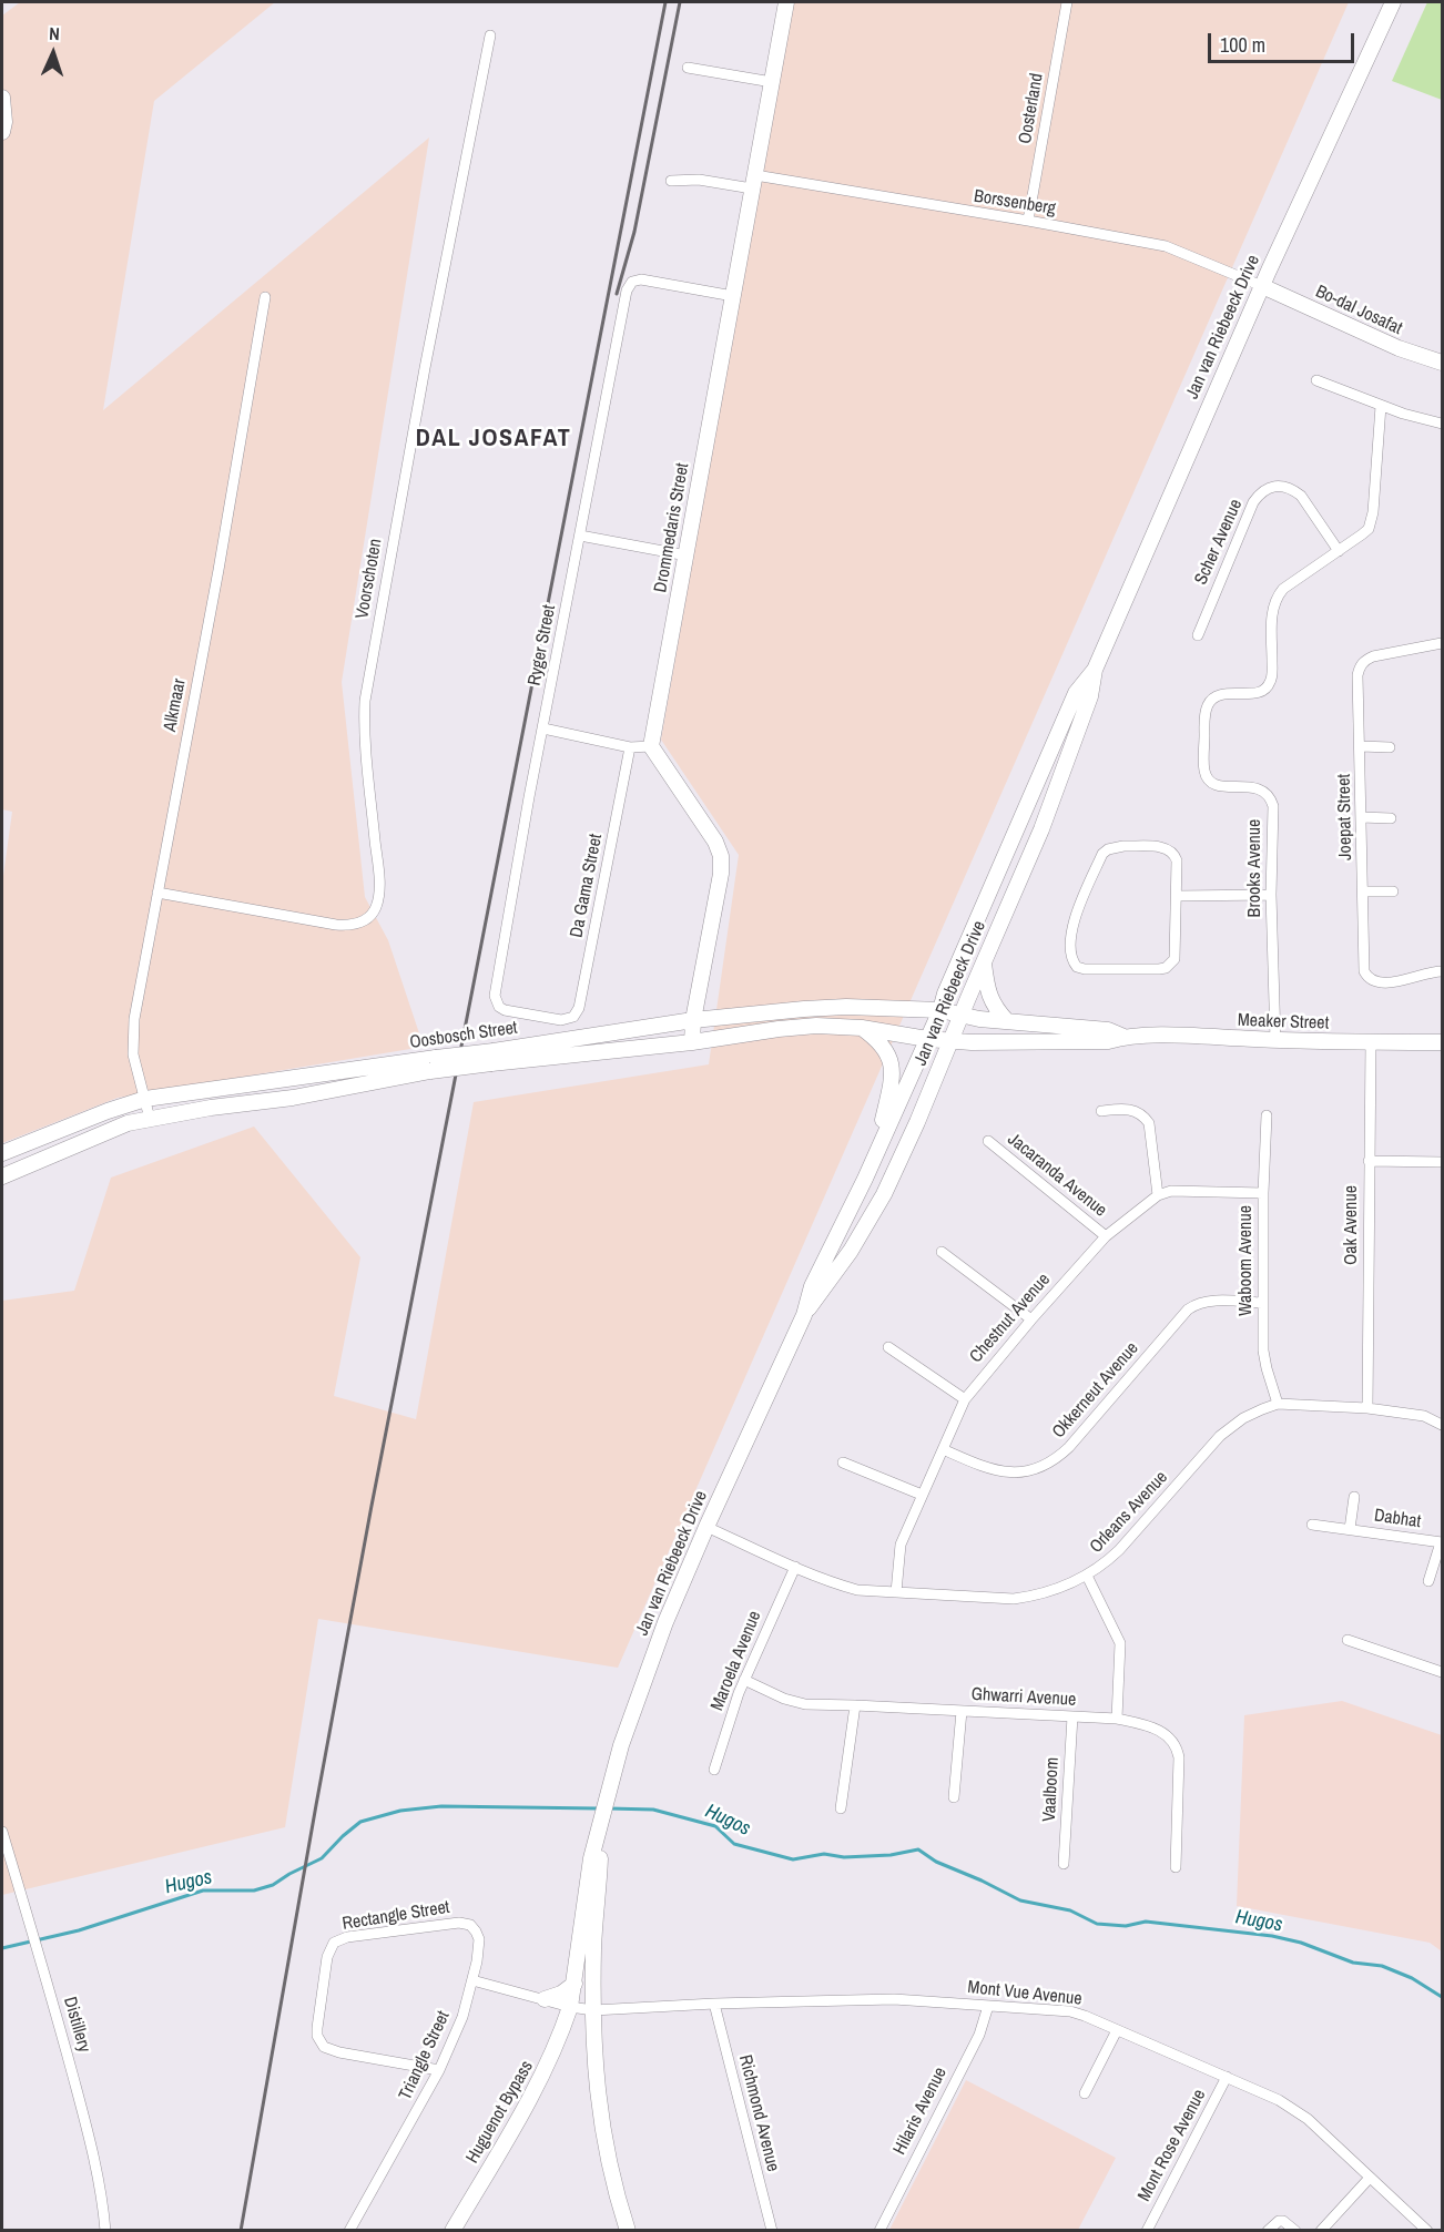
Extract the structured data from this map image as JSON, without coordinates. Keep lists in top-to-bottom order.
{
  "streets": {
    "main road": [
      "Bo-dal Josafat",
      "Jan van Riebeeck Drive",
      "Drommedaris Street",
      "Meaker Street",
      "Oosbosch Street",
      "Huguenot Bypass"
    ],
    "street": [
      "Oosterland",
      "Borssenberg",
      "Scher Avenue",
      "Voorschoten",
      "Ryger Street",
      "Alkmaar",
      "Joepat Street",
      "Brooks Avenue",
      "Da Gama Street",
      "Jacaranda Avenue",
      "Oak Avenue",
      "Waboom Avenue",
      "Chestnut Avenue",
      "Okkerneut Avenue",
      "Orleans Avenue",
      "Dabhat",
      "Maroela Avenue",
      "Ghwarri Avenue",
      "Vaalboom",
      "Rectangle Street",
      "Mont Vue Avenue",
      "Distillery",
      "Triangle Street",
      "Hilaris Avenue",
      "Richmond Avenue",
      "Mont Rose Avenue"
    ]
  },
  "crossings": [
    ["Oosterland", "Borssenberg"],
    ["Borssenberg", "Bo-dal Josafat"],
    ["Borssenberg", "Jan van Riebeeck Drive"],
    ["Borssenberg", "Drommedaris Street"],
    ["Bo-dal Josafat", "Jan van Riebeeck Drive"],
    ["Jan van Riebeeck Drive", "Meaker Street"],
    ["Jan van Riebeeck Drive", "Oosbosch Street"],
    ["Jan van Riebeeck Drive", "Orleans Avenue"],
    ["Jan van Riebeeck Drive", "Mont Vue Avenue"],
    ["Jan van Riebeeck Drive", "Huguenot Bypass"],
    ["Drommedaris Street", "Ryger Street"],
    ["Scher Avenue", "Brooks Avenue"],
    ["Voorschoten", "Alkmaar"],
    ["Ryger Street", "Da Gama Street"],
    ["Alkmaar", "Oosbosch Street"],
    ["Brooks Avenue", "Meaker Street"],
    ["Meaker Street", "Oosbosch Street"],
    ["Meaker Street", "Oak Avenue"],
    ["Jacaranda Avenue", "Chestnut Avenue"],
    ["Oak Avenue", "Orleans Avenue"],
    ["Waboom Avenue", "Chestnut Avenue"],
    ["Waboom Avenue", "Okkerneut Avenue"],
    ["Waboom Avenue", "Orleans Avenue"],
    ["Chestnut Avenue", "Okkerneut Avenue"],
    ["Chestnut Avenue", "Orleans Avenue"],
    ["Orleans Avenue", "Maroela Avenue"],
    ["Maroela Avenue", "Ghwarri Avenue"],
    ["Ghwarri Avenue", "Vaalboom"],
    ["Rectangle Street", "Triangle Street"],
    ["Mont Vue Avenue", "Hilaris Avenue"],
    ["Mont Vue Avenue", "Huguenot Bypass"],
    ["Mont Vue Avenue", "Richmond Avenue"],
    ["Mont Vue Avenue", "Mont Rose Avenue"]
  ],
  "districts": ["DAL JOSAFAT"],
  "water": ["Hugos"],
  "scale_bar": "100 m",
  "north": "top"
}
